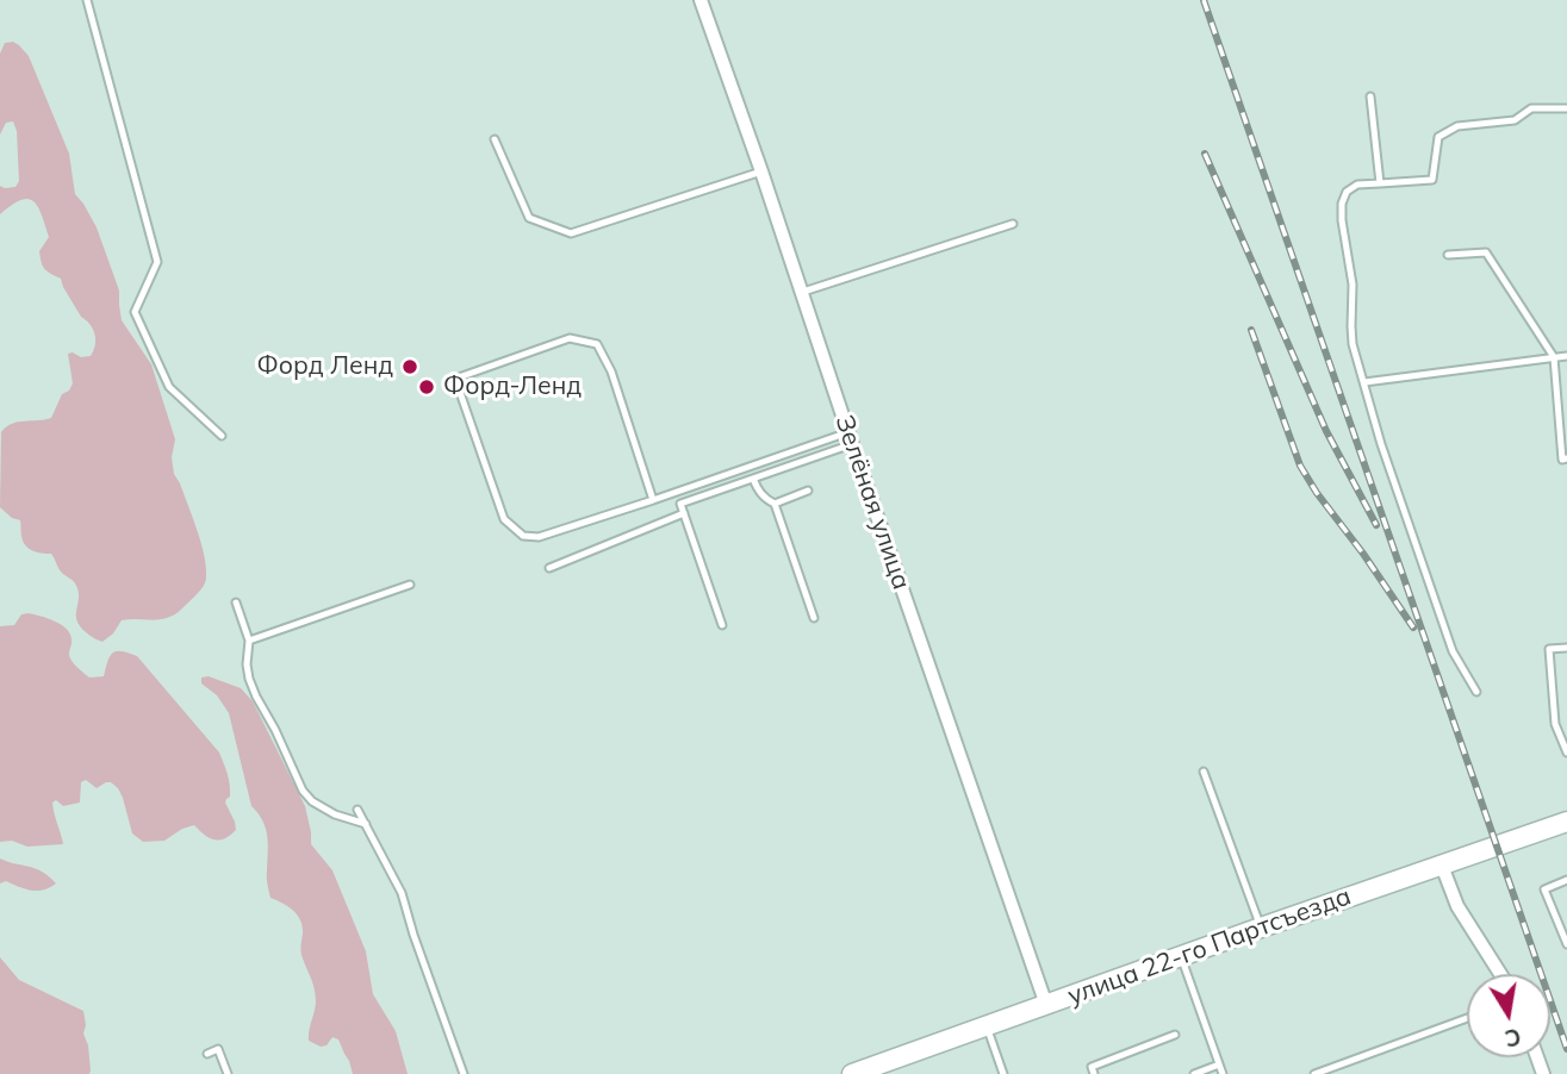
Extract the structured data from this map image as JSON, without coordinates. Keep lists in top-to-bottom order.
{
  "streets": {
    "main road": ["улица 22-го Партсъезда"],
    "street": ["Зелёная улица"]
  },
  "crossings": [
    ["Зелёная улица", "улица 22-го Партсъезда"]
  ],
  "places": ["Форд Ленд", "Форд-Ленд"],
  "north": "bottom"
}
